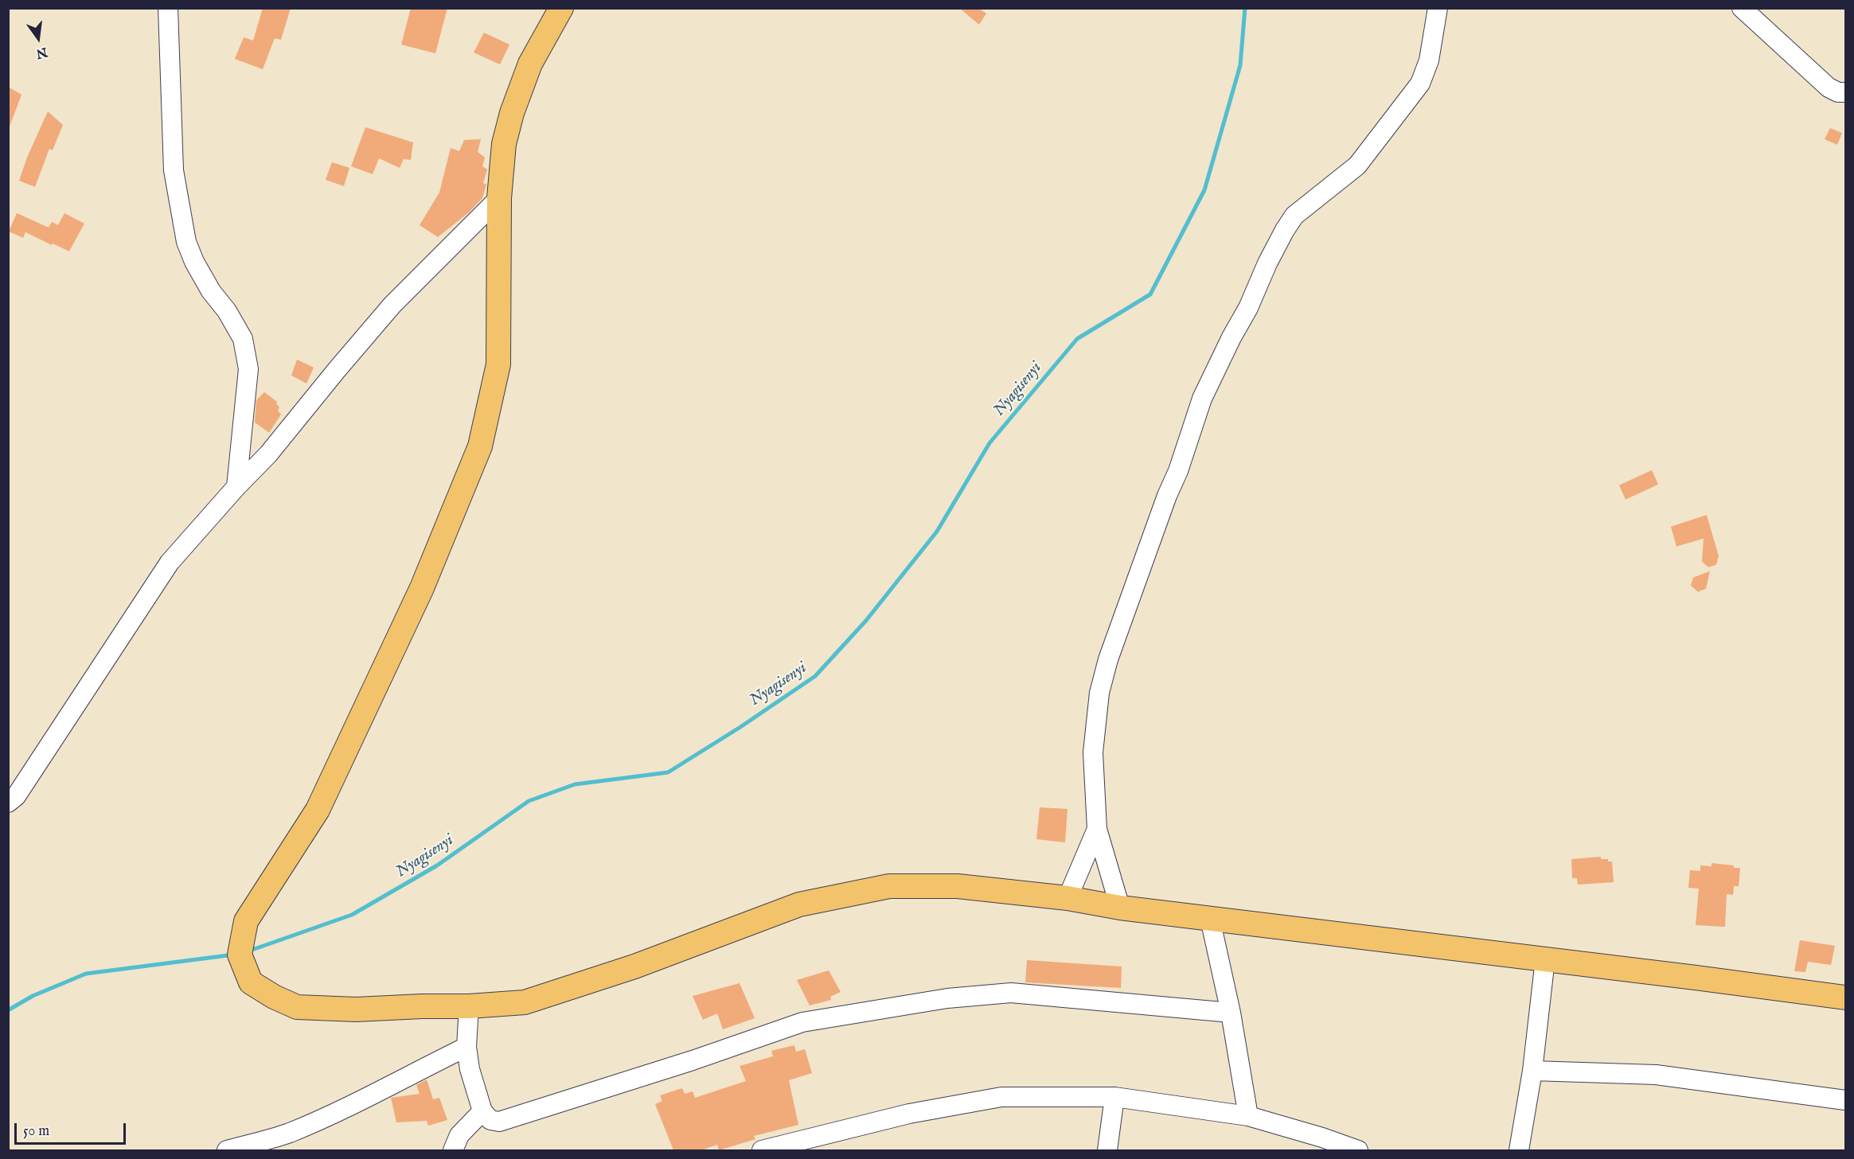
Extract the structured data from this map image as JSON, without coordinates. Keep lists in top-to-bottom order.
{
  "water": ["Nyagisenyi"],
  "scale_bar": "50 m",
  "north": "bottom"
}
